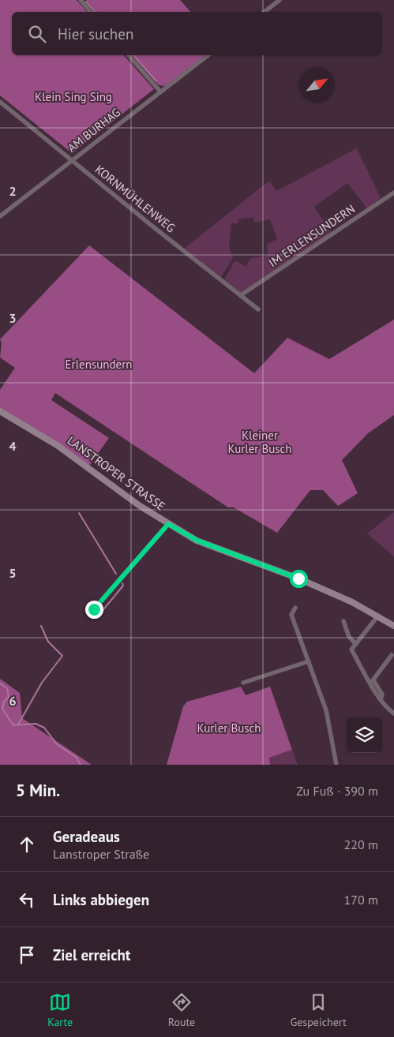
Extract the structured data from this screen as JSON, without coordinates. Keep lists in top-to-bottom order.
{
  "streets": {
    "street": [
      "AM BURHAG",
      "KORNMÜHLENWEG",
      "IM ERLENSUNDERN",
      "LANSTROPER STRASSE"
    ]
  },
  "crossings": [
    ["AM BURHAG", "KORNMÜHLENWEG"],
    ["KORNMÜHLENWEG", "IM ERLENSUNDERN"]
  ],
  "parks": [
    "Klein Sing Sing",
    "Erlensundern",
    "Kleiner Kurler Busch",
    "Kurler Busch"
  ],
  "north": "top right",
  "page": {
    "search": "Hier suchen",
    "heading": ["5 Min.", "Zu Fuß · 390 m"],
    "list": [
      ["Geradeaus", "Lanstroper Straße", "220 m"],
      ["Links abbiegen", "170 m"],
      "Ziel erreicht"
    ],
    "nav": ["Karte", "Route", "Gespeichert"]
  },
  "grid": {
    "rows": [
      "2",
      "3",
      "4",
      "5",
      "6"
    ]
  }
}
